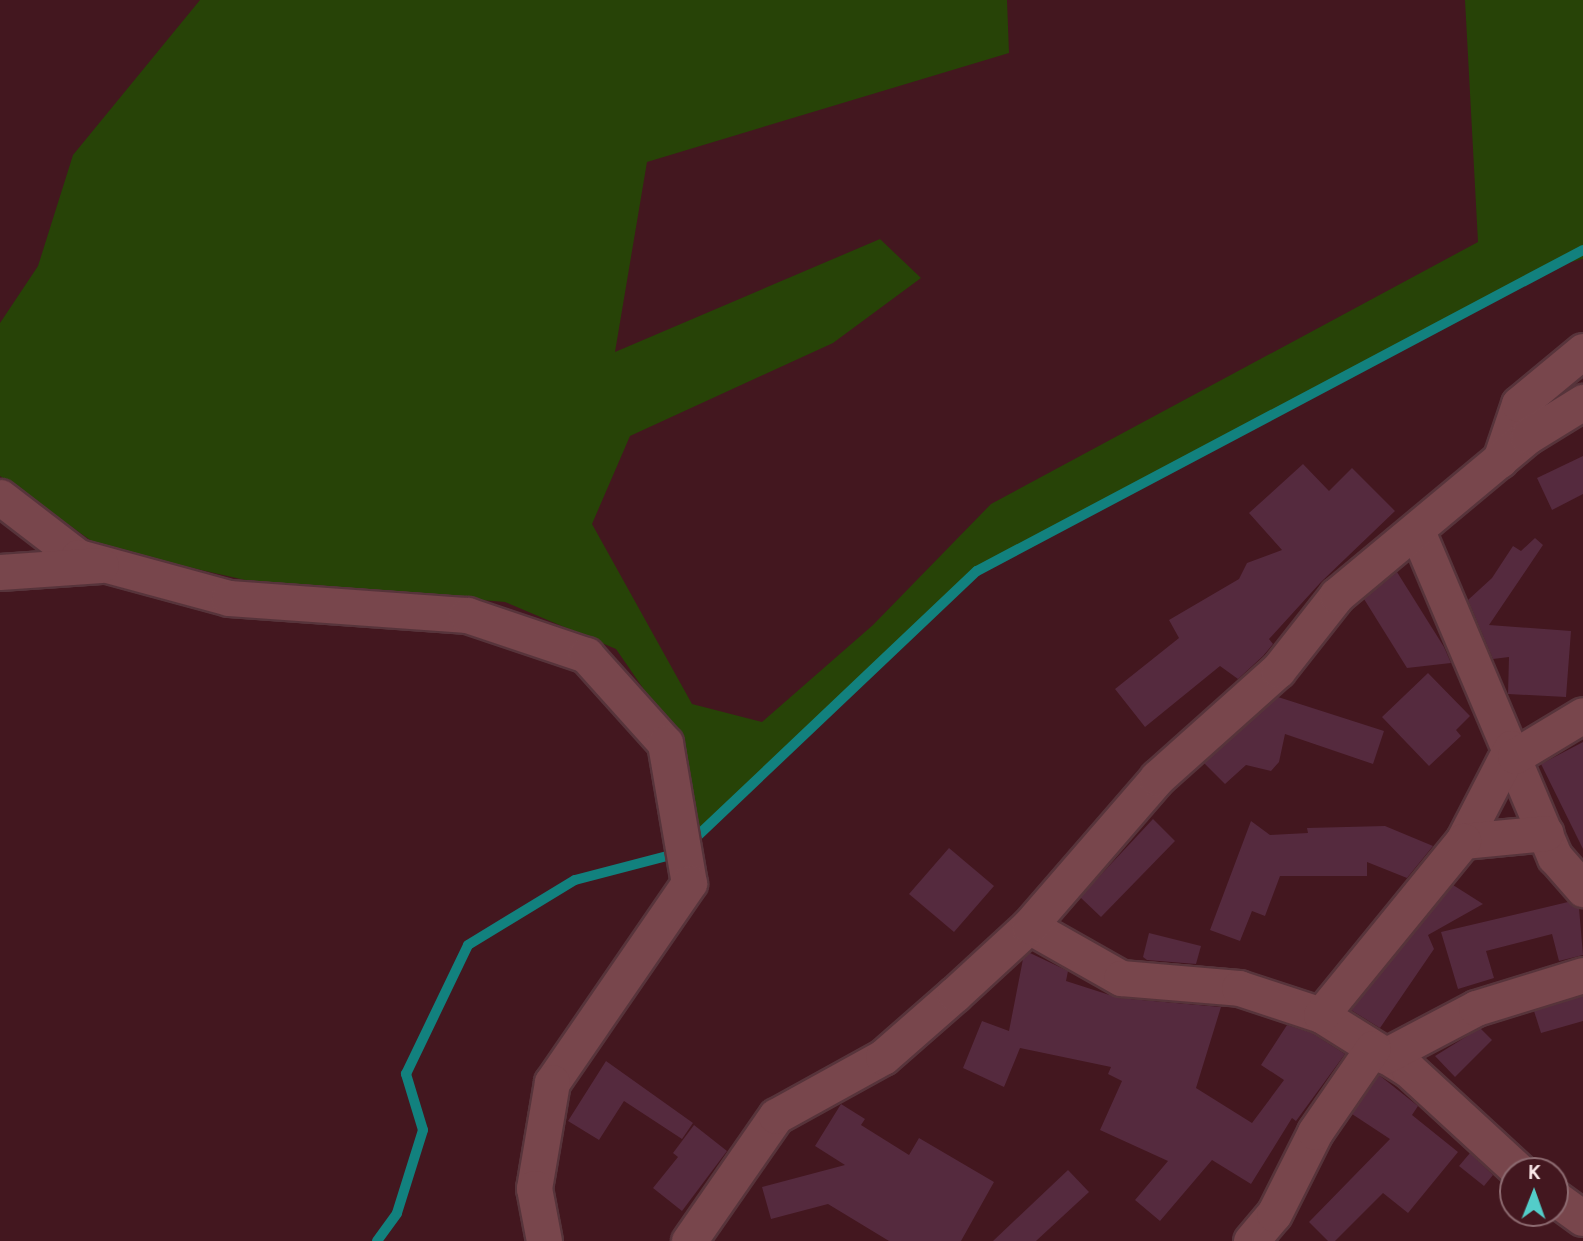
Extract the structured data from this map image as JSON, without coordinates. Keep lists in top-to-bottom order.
{
  "north": "top"
}
